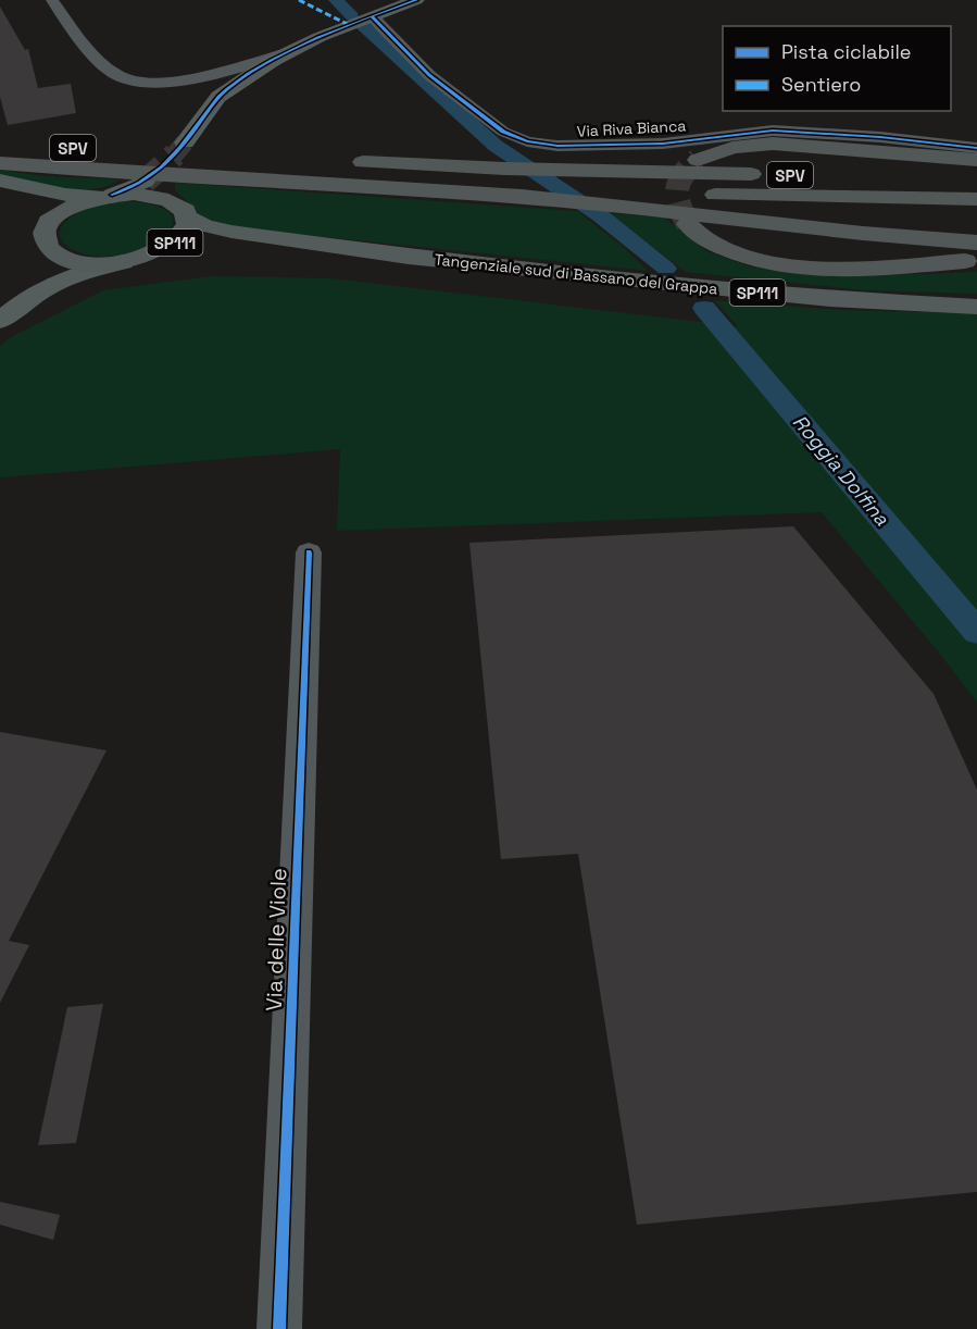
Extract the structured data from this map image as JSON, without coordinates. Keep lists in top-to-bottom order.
{
  "streets": {
    "highway": ["SPV"],
    "main road": ["SP111", "Tangenziale sud di Bassano del Grappa"],
    "street": ["Via Riva Bianca", "Via delle Viole"]
  },
  "crossings": [
    ["SPV", "SP111"],
    ["SP111", "Tangenziale sud di Bassano del Grappa"]
  ],
  "water": ["Roggia Dolfina"],
  "legend": ["Pista ciclabile", "Sentiero"]
}
